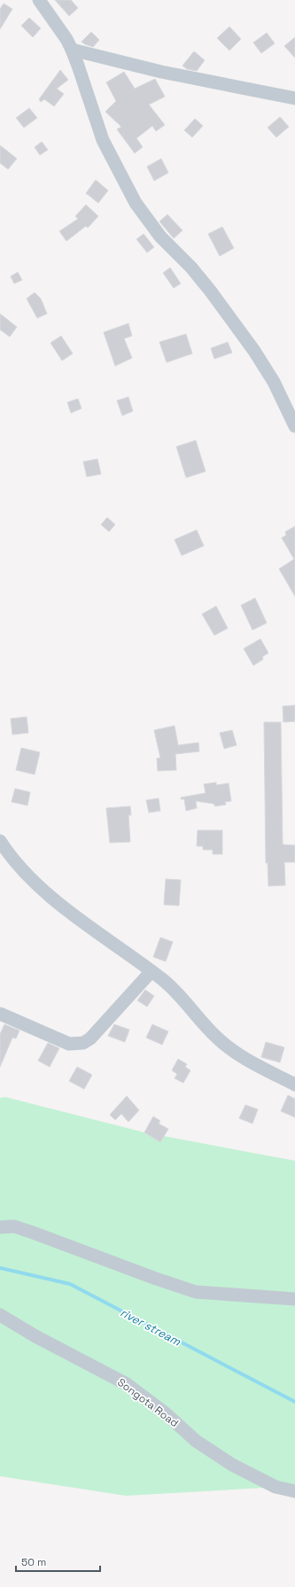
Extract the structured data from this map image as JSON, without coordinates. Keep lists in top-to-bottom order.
{
  "streets": {
    "street": ["Songota Road"]
  },
  "water": ["river stream"],
  "scale_bar": "50 m"
}
